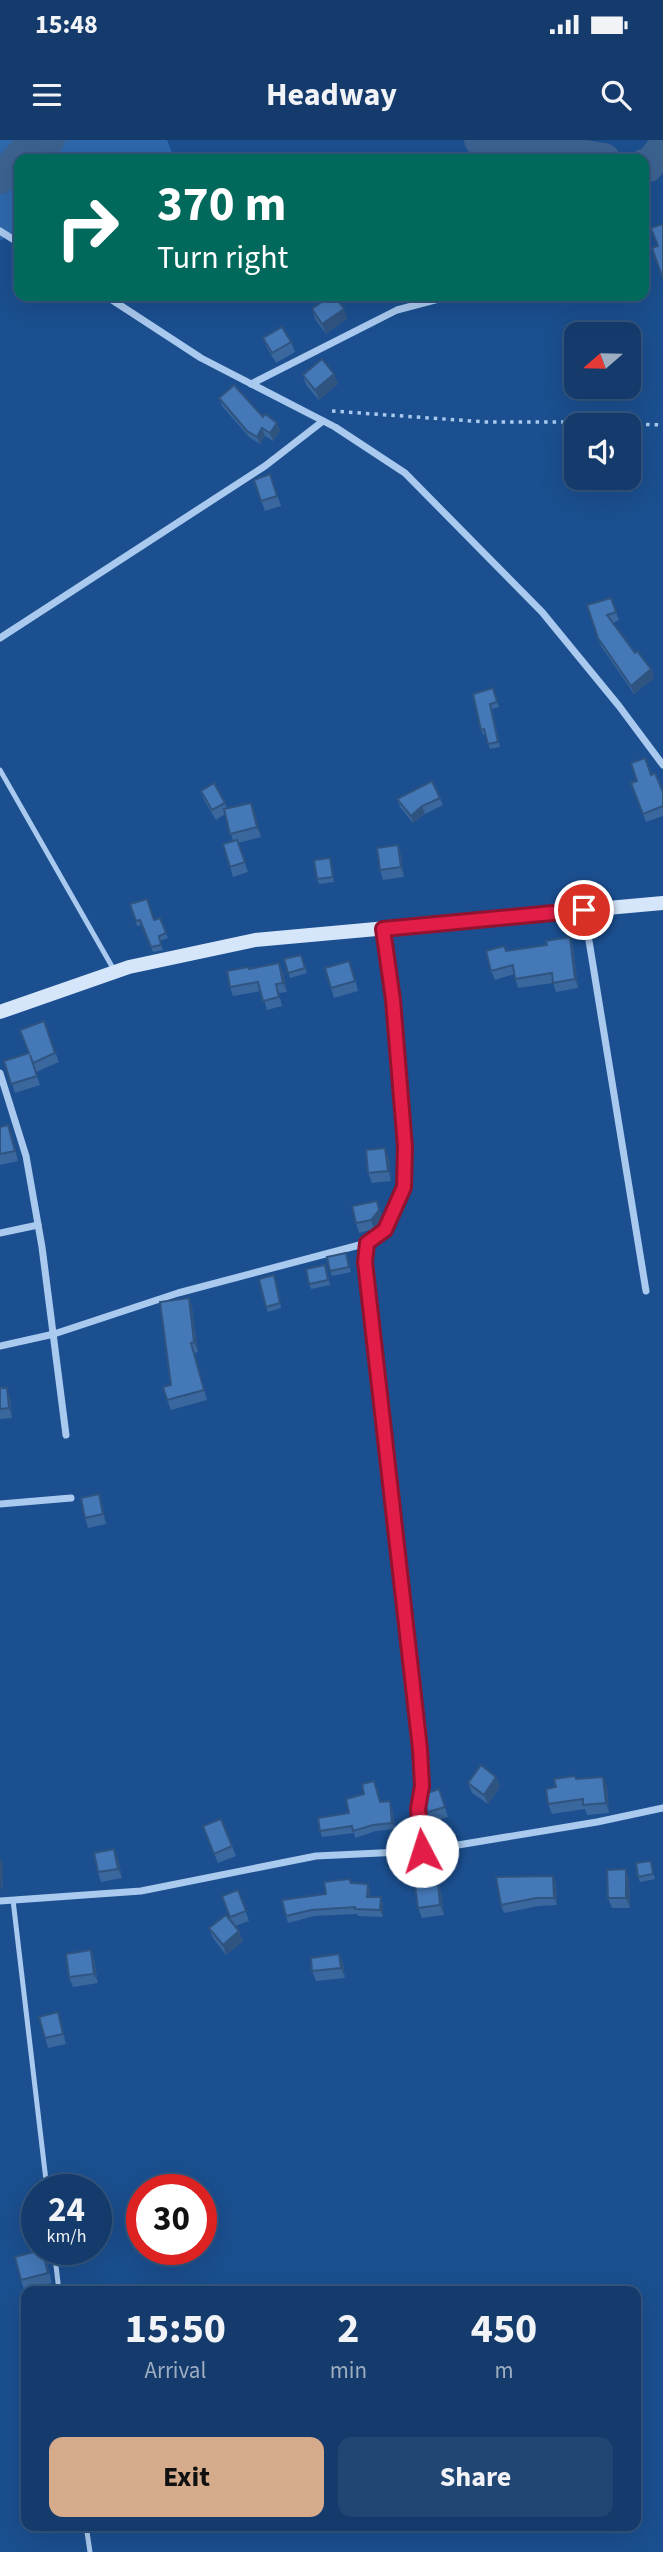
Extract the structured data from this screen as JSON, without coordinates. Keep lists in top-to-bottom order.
{
  "north": "left",
  "page": {
    "status": "15:48",
    "header": "Headway",
    "turn": ["370 m", "Turn right"],
    "speed": "24 km/h",
    "limit": "30",
    "eta": [
      "15:50",
      "Arrival",
      "2",
      "min",
      "450",
      "m"
    ],
    "buttons": ["Exit", "Share"]
  }
}
